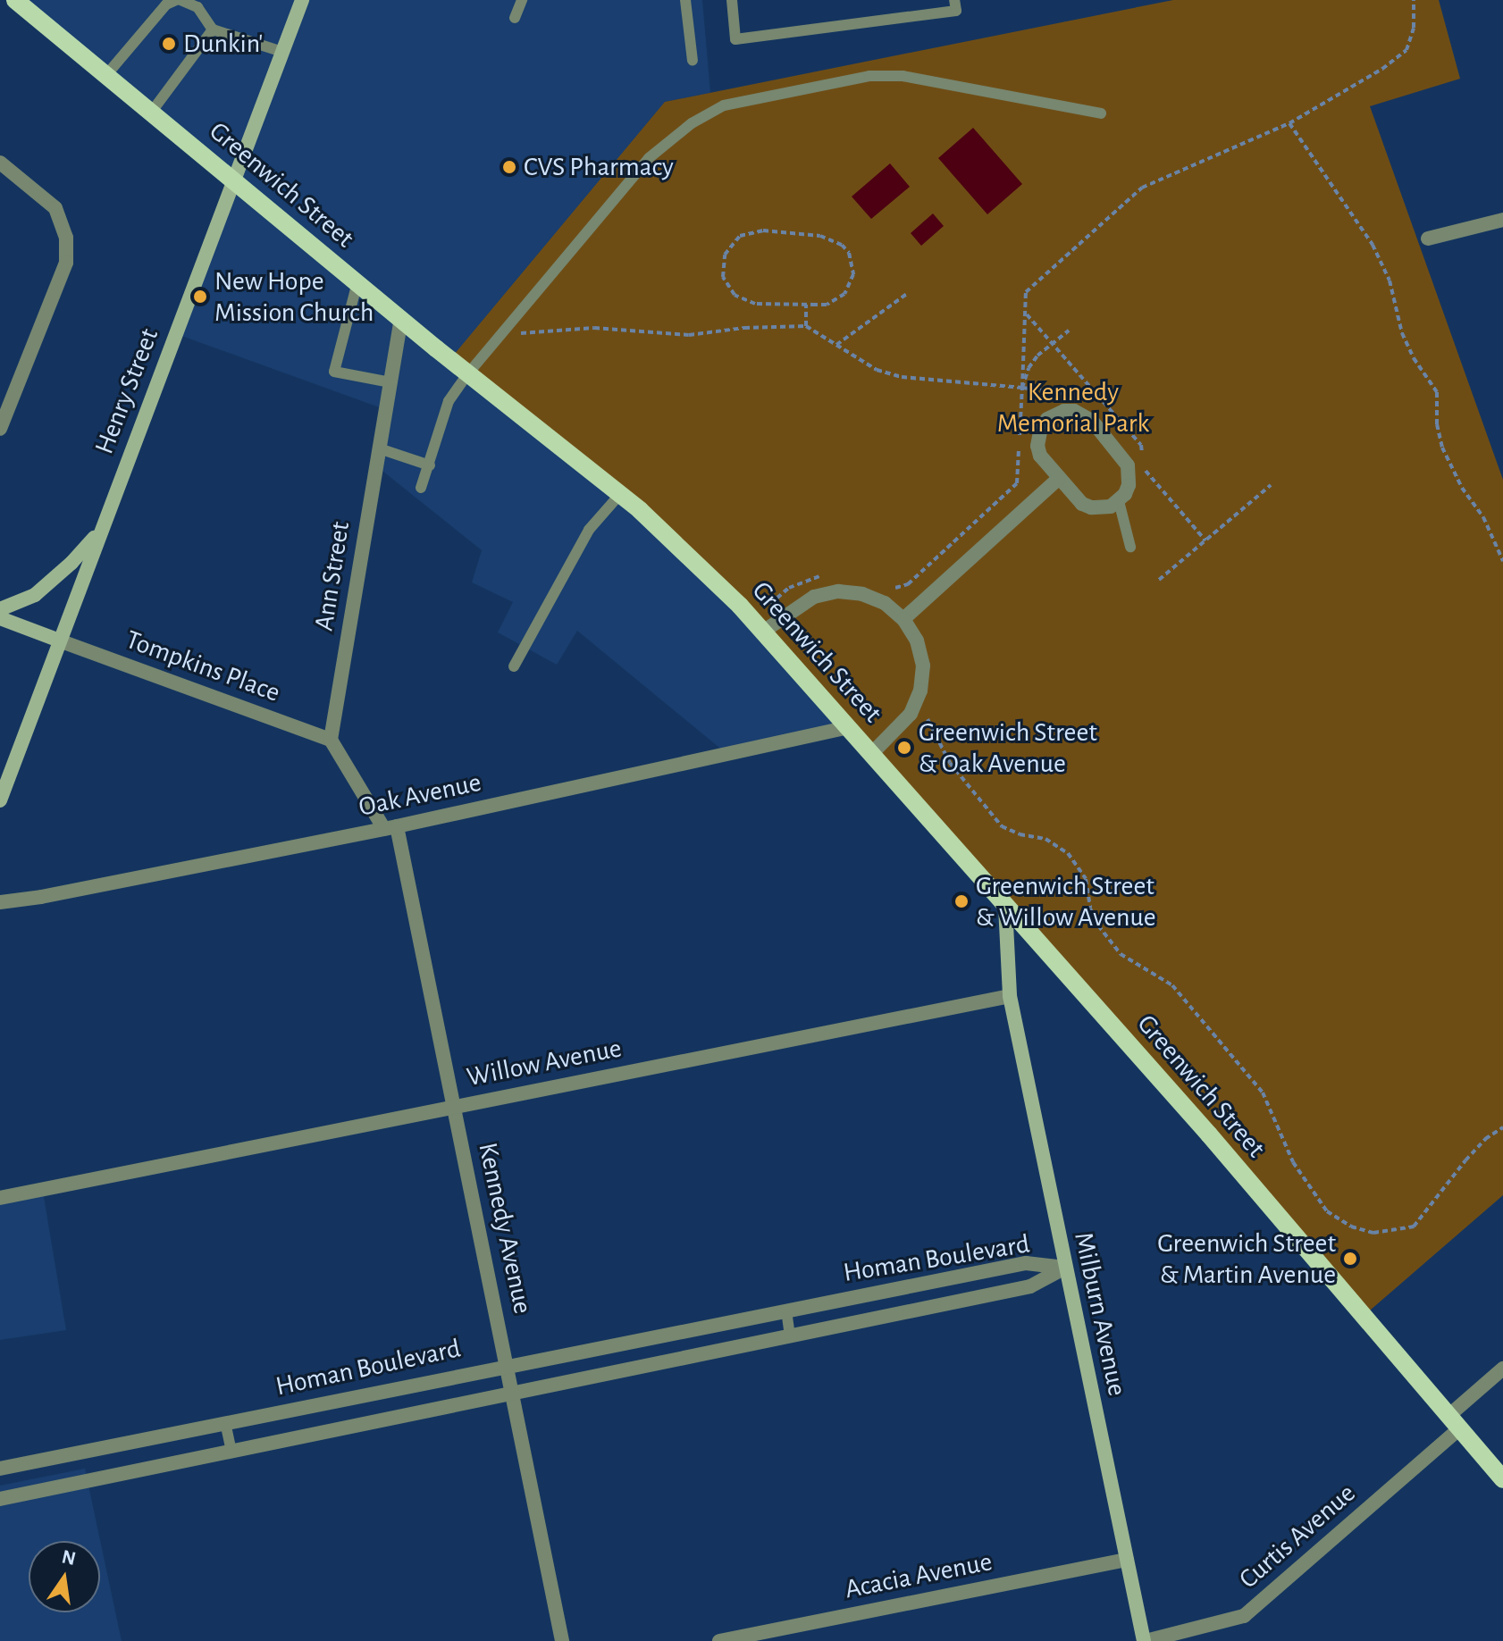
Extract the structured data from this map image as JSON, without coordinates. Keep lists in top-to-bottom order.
{
  "streets": {
    "main road": ["Greenwich Street", "Henry Street", "Milburn Avenue"],
    "street": [
      "Ann Street",
      "Tompkins Place",
      "Oak Avenue",
      "Willow Avenue",
      "Kennedy Avenue",
      "Homan Boulevard",
      "Curtis Avenue",
      "Acacia Avenue"
    ]
  },
  "crossings": [
    ["Greenwich Street", "Henry Street"],
    ["Greenwich Street", "Ann Street"],
    ["Greenwich Street", "Oak Avenue"],
    ["Greenwich Street", "Curtis Avenue"],
    ["Henry Street", "Tompkins Place"],
    ["Ann Street", "Tompkins Place"],
    ["Oak Avenue", "Kennedy Avenue"],
    ["Willow Avenue", "Kennedy Avenue"],
    ["Willow Avenue", "Milburn Avenue"],
    ["Kennedy Avenue", "Homan Boulevard"],
    ["Homan Boulevard", "Milburn Avenue"],
    ["Milburn Avenue", "Curtis Avenue"],
    ["Milburn Avenue", "Acacia Avenue"]
  ],
  "parks": ["Kennedy Memorial Park"],
  "places": [
    "Dunkin'",
    "CVS Pharmacy",
    "New Hope Mission Church",
    "Greenwich Street & Oak Avenue",
    "Greenwich Street & Willow Avenue",
    "Greenwich Street & Martin Avenue"
  ],
  "north": "top"
}
